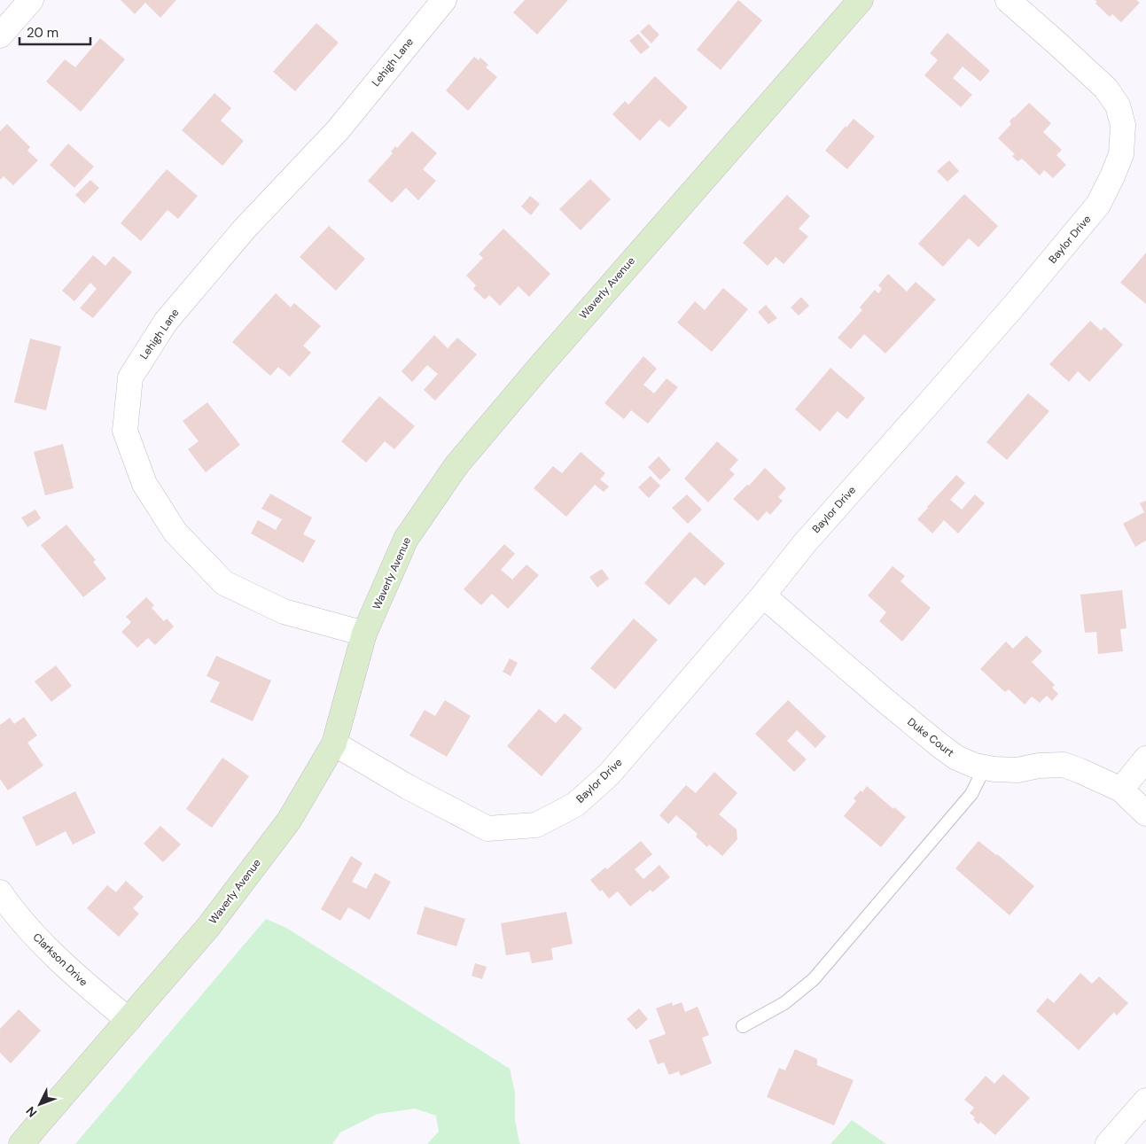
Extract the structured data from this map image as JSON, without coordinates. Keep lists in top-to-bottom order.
{
  "streets": {
    "street": [
      "Lehigh Lane",
      "Baylor Drive",
      "Waverly Avenue",
      "Duke Court",
      "Clarkson Drive"
    ]
  },
  "crossings": [
    ["Lehigh Lane", "Waverly Avenue"],
    ["Baylor Drive", "Waverly Avenue"],
    ["Baylor Drive", "Duke Court"],
    ["Waverly Avenue", "Clarkson Drive"]
  ],
  "scale_bar": "20 m",
  "north": "bottom left"
}
